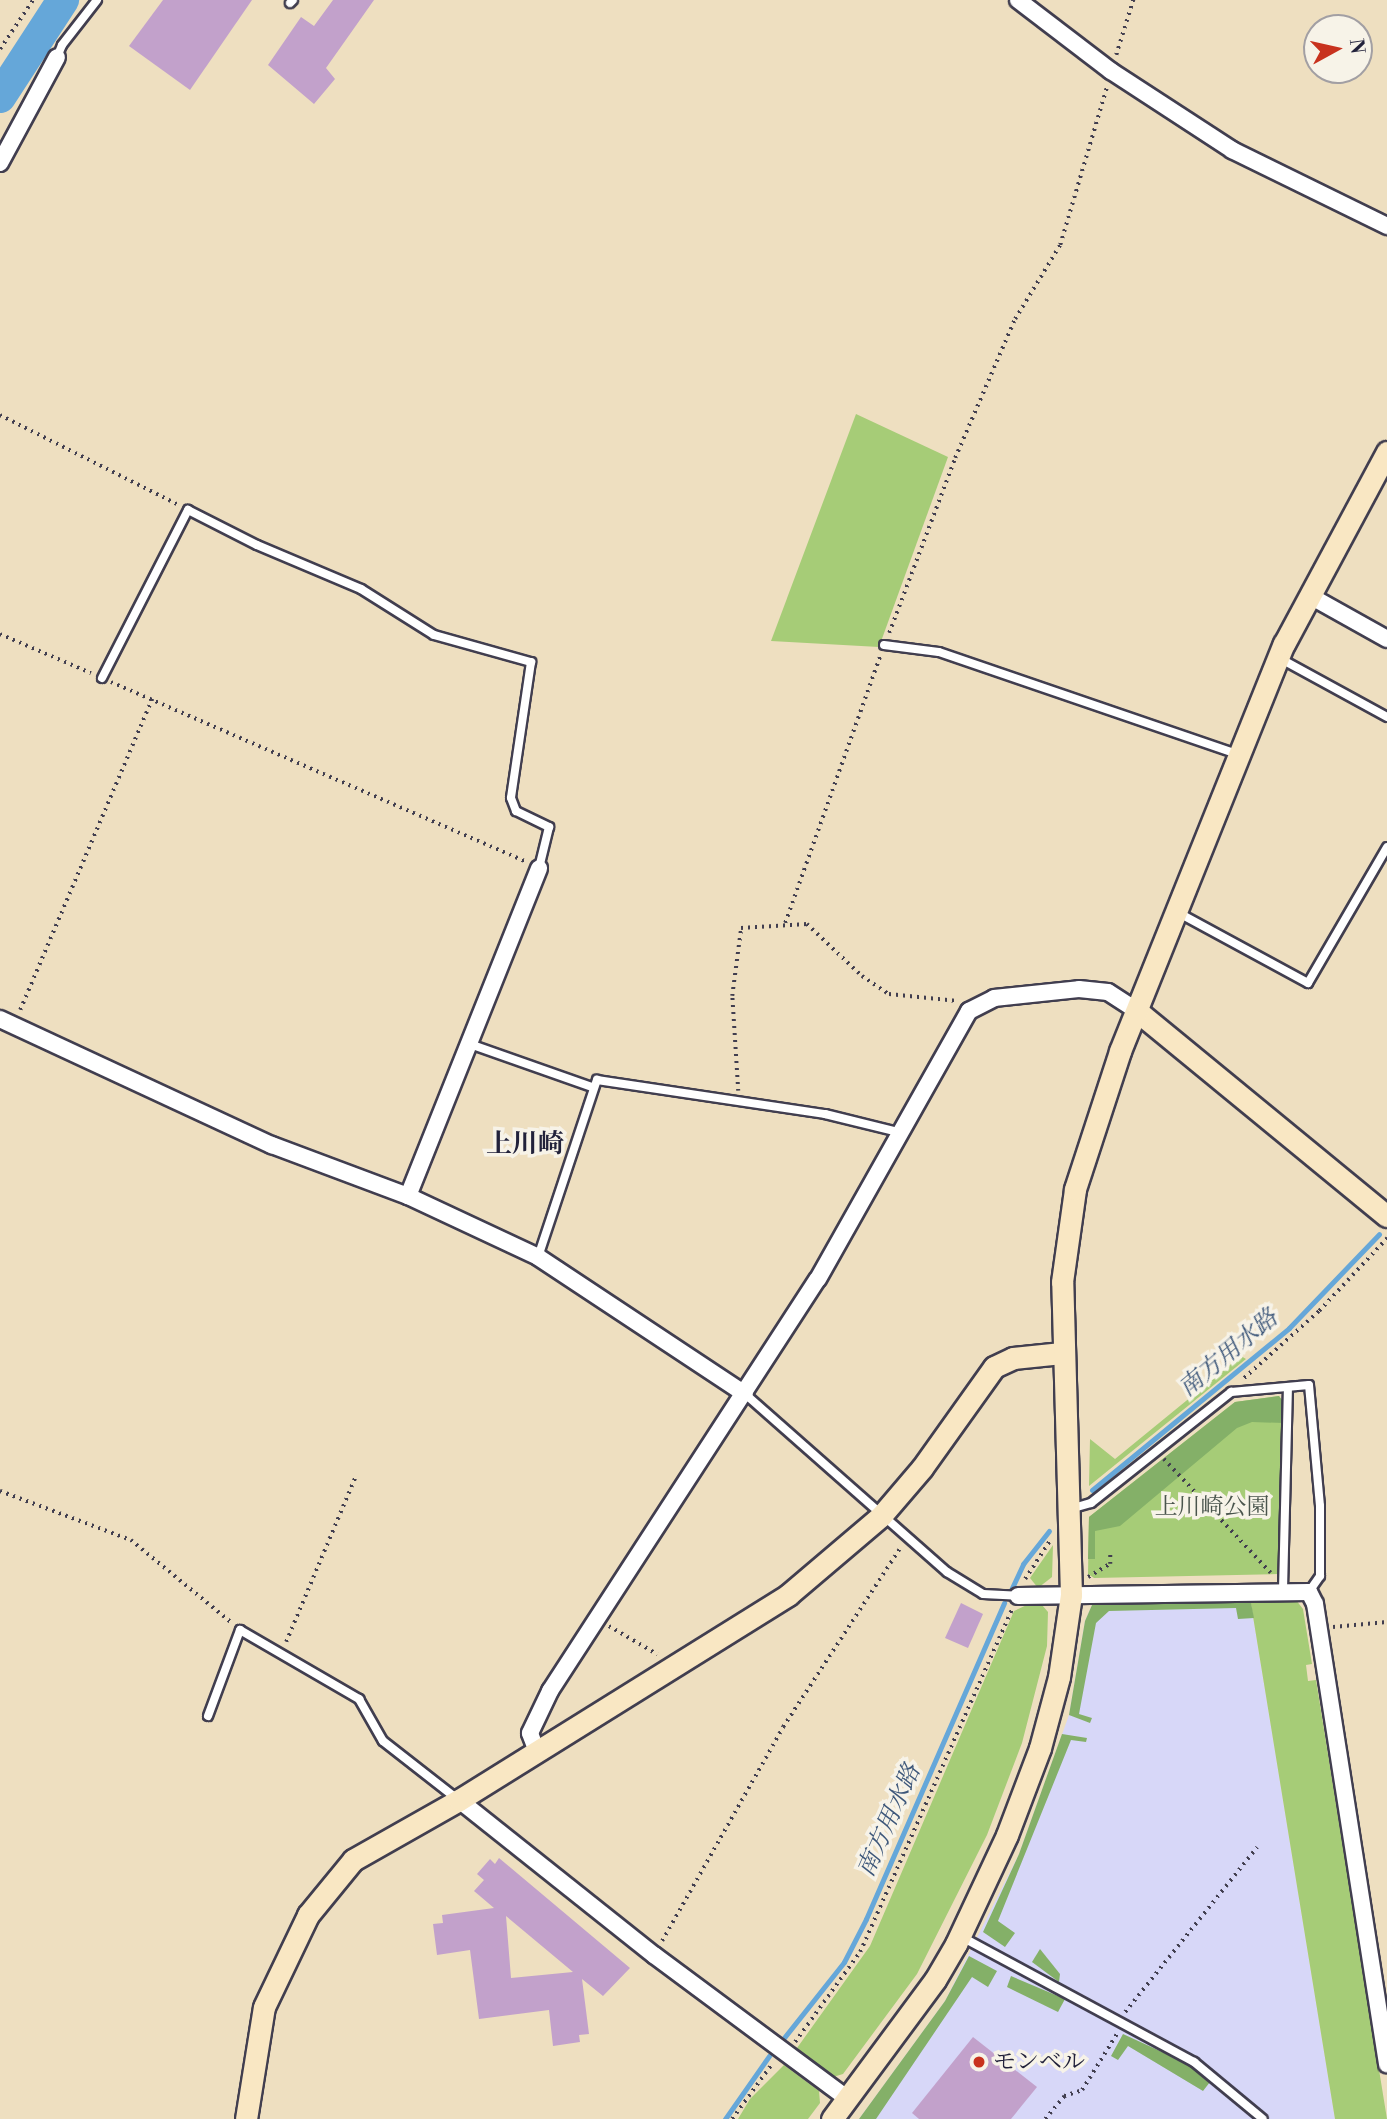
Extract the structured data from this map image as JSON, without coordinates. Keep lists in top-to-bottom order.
{
  "districts": ["上川崎"],
  "water": ["南方用水路"],
  "parks": ["上川崎公園"],
  "places": ["モンベル"],
  "north": "right"
}
